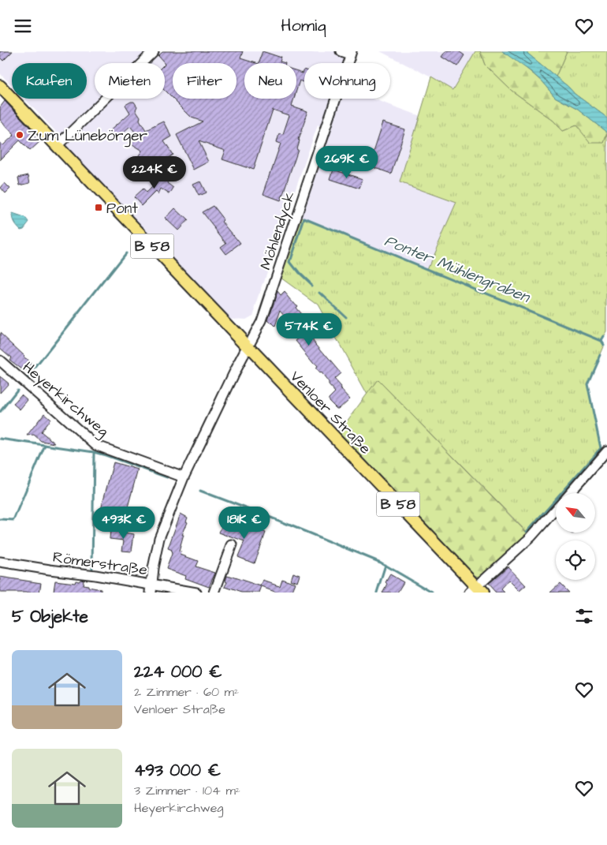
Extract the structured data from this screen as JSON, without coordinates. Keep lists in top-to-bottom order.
{
  "streets": {
    "main road": ["B 58", "Venloer Straße"],
    "street": ["Möhlendyck", "Heyerkirchweg", "Römerstraße"]
  },
  "crossings": [
    ["Möhlendyck", "Venloer Straße"]
  ],
  "water": ["Ponter Mühlengraben"],
  "places": {
    "other": ["Zum Lünebörger"],
    "transit": ["Pont"]
  },
  "north": "top left",
  "page": {
    "header": "Homiq",
    "chip": [
      "Kaufen",
      "Mieten",
      "Filter",
      "Neu",
      "Wohnung"
    ],
    "price": [
      "269K €",
      "224K €",
      "574K €",
      "493K €",
      "181K €"
    ],
    "heading": "5 Objekte",
    "list": [
      {
        "name": "224 000 €",
        "note": "2 Zimmer · 60 m² · Venloer Straße"
      },
      {
        "name": "493 000 €",
        "note": "3 Zimmer · 104 m² · Heyerkirchweg"
      }
    ]
  }
}
